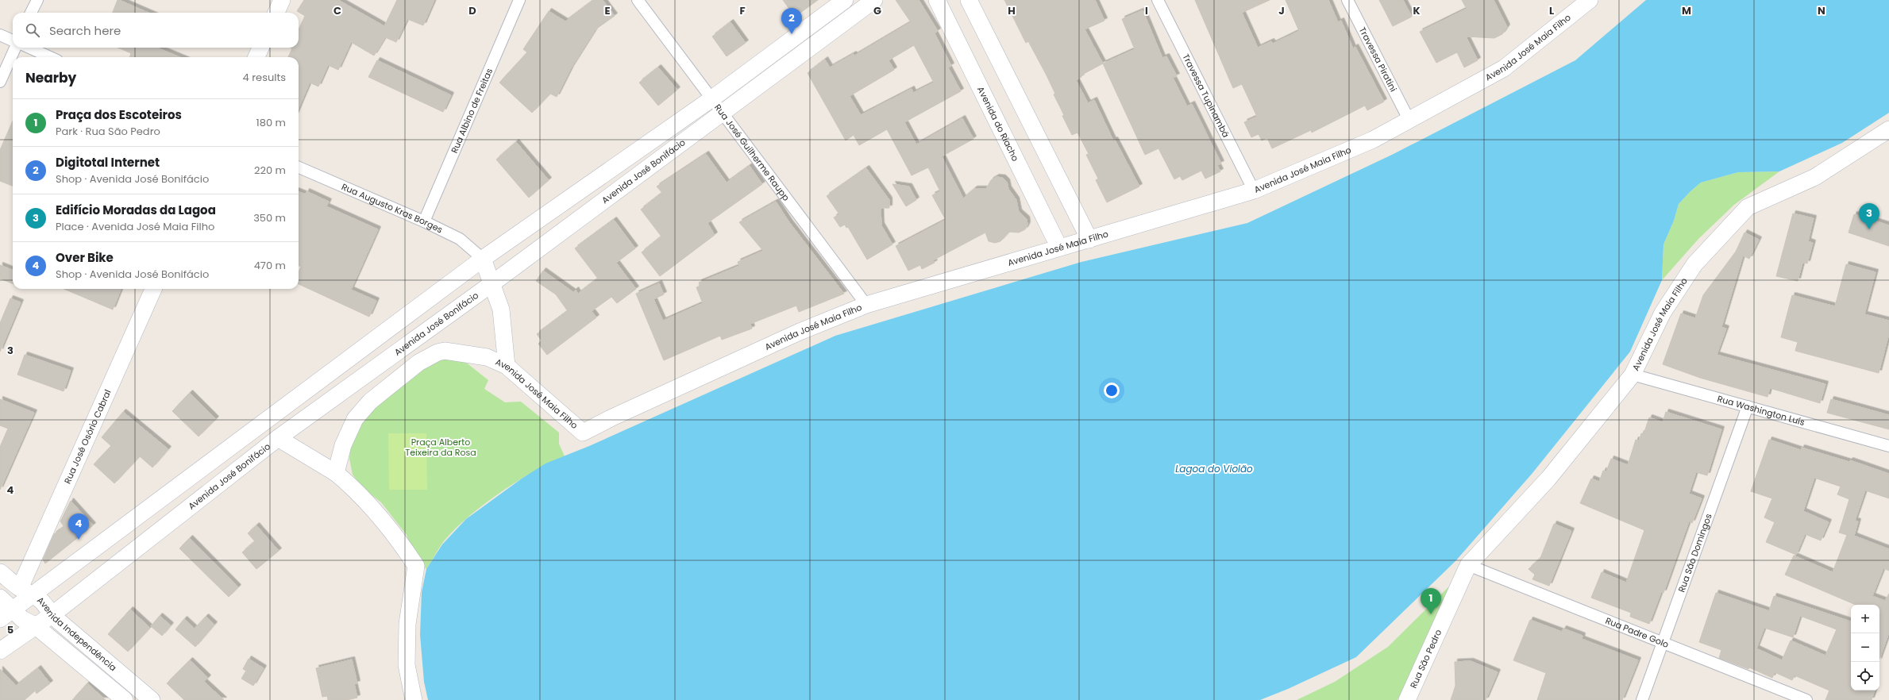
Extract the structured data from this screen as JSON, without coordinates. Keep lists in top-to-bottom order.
{
  "streets": {
    "street": [
      "Avenida José Maia Filho",
      "Travessa Piratini",
      "Travessa Tupinambá",
      "Rua Albino de Freitas",
      "Avenida do Riacho",
      "Rua José Guilherme Raupp",
      "Avenida José Bonifácio",
      "Rua Augusto Kras Borges",
      "Rua Washington Luís",
      "Rua José Osório Cabral",
      "Rua São Domingos",
      "Rua Padre Golo",
      "Avenida Independência",
      "Rua São Pedro"
    ]
  },
  "crossings": [
    ["Avenida José Maia Filho", "Travessa Piratini"],
    ["Avenida José Maia Filho", "Travessa Tupinambá"],
    ["Avenida José Maia Filho", "Avenida do Riacho"],
    ["Avenida José Maia Filho", "Rua José Guilherme Raupp"],
    ["Avenida José Maia Filho", "Rua Washington Luís"],
    ["Avenida José Maia Filho", "Rua Padre Golo"],
    ["Avenida José Maia Filho", "Rua São Pedro"],
    ["Rua Albino de Freitas", "Rua Augusto Kras Borges"],
    ["Rua José Guilherme Raupp", "Avenida José Bonifácio"],
    ["Avenida José Bonifácio", "Avenida Independência"],
    ["Rua Washington Luís", "Rua São Domingos"],
    ["Rua José Osório Cabral", "Avenida Independência"],
    ["Rua São Domingos", "Rua Padre Golo"],
    ["Rua Padre Golo", "Rua São Pedro"]
  ],
  "water": ["Lagoa do Violão"],
  "parks": ["Praça Alberto Teixeira da Rosa"],
  "page": {
    "pins": [
      "2",
      "3",
      "4",
      "1"
    ],
    "search": "Search here",
    "heading": ["Nearby", "4 results"],
    "list": [
      {
        "mark": "1",
        "name": "Praça dos Escoteiros",
        "note": "Park · Rua São Pedro",
        "value": "180 m"
      },
      {
        "mark": "2",
        "name": "Digitotal Internet",
        "note": "Shop · Avenida José Bonifácio",
        "value": "220 m"
      },
      {
        "mark": "3",
        "name": "Edifício Moradas da Lagoa",
        "note": "Place · Avenida José Maia Filho",
        "value": "350 m"
      },
      {
        "mark": "4",
        "name": "Over Bike",
        "note": "Shop · Avenida José Bonifácio",
        "value": "470 m"
      }
    ],
    "map_buttons": ["+", "−"]
  },
  "grid": {
    "columns": [
      "C",
      "D",
      "E",
      "F",
      "G",
      "H",
      "I",
      "J",
      "K",
      "L",
      "M",
      "N"
    ],
    "rows": ["3", "4", "5"]
  }
}
